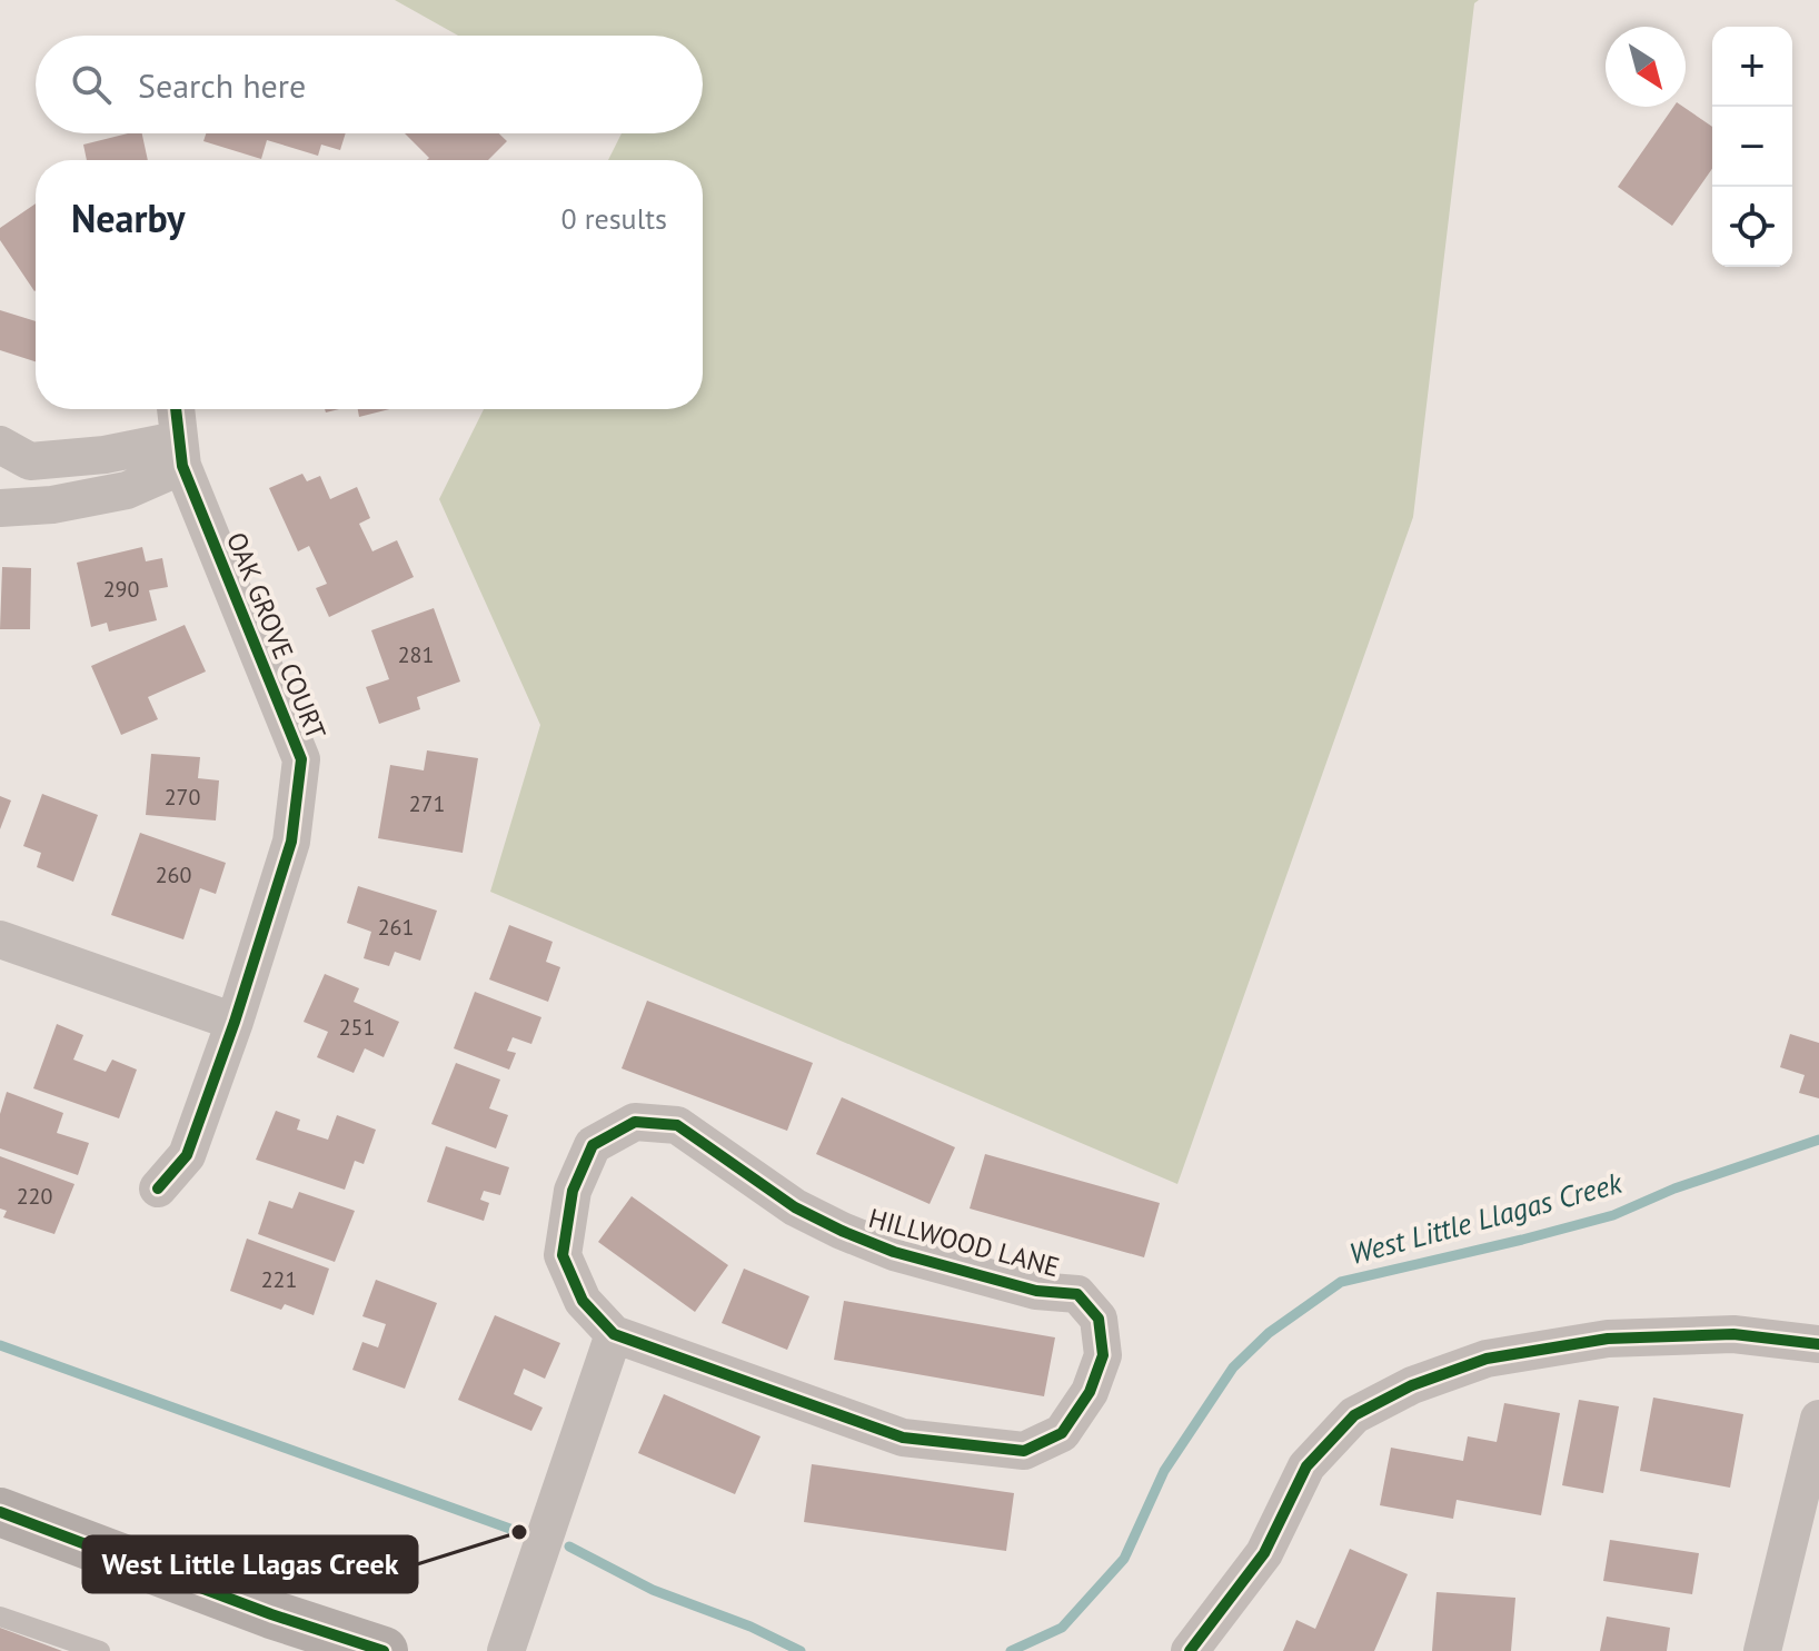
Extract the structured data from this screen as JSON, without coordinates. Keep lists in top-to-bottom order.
{
  "streets": {
    "street": ["OAK GROVE COURT", "HILLWOOD LANE"]
  },
  "water": ["West Little Llagas Creek"],
  "places": ["West Little Llagas Creek"],
  "house_numbers": [
    "290",
    "281",
    "270",
    "271",
    "260",
    "261",
    "251",
    "220",
    "221"
  ],
  "north": "bottom right",
  "page": {
    "map_buttons": ["+", "−"],
    "search": "Search here",
    "heading": ["Nearby", "0 results"]
  }
}
